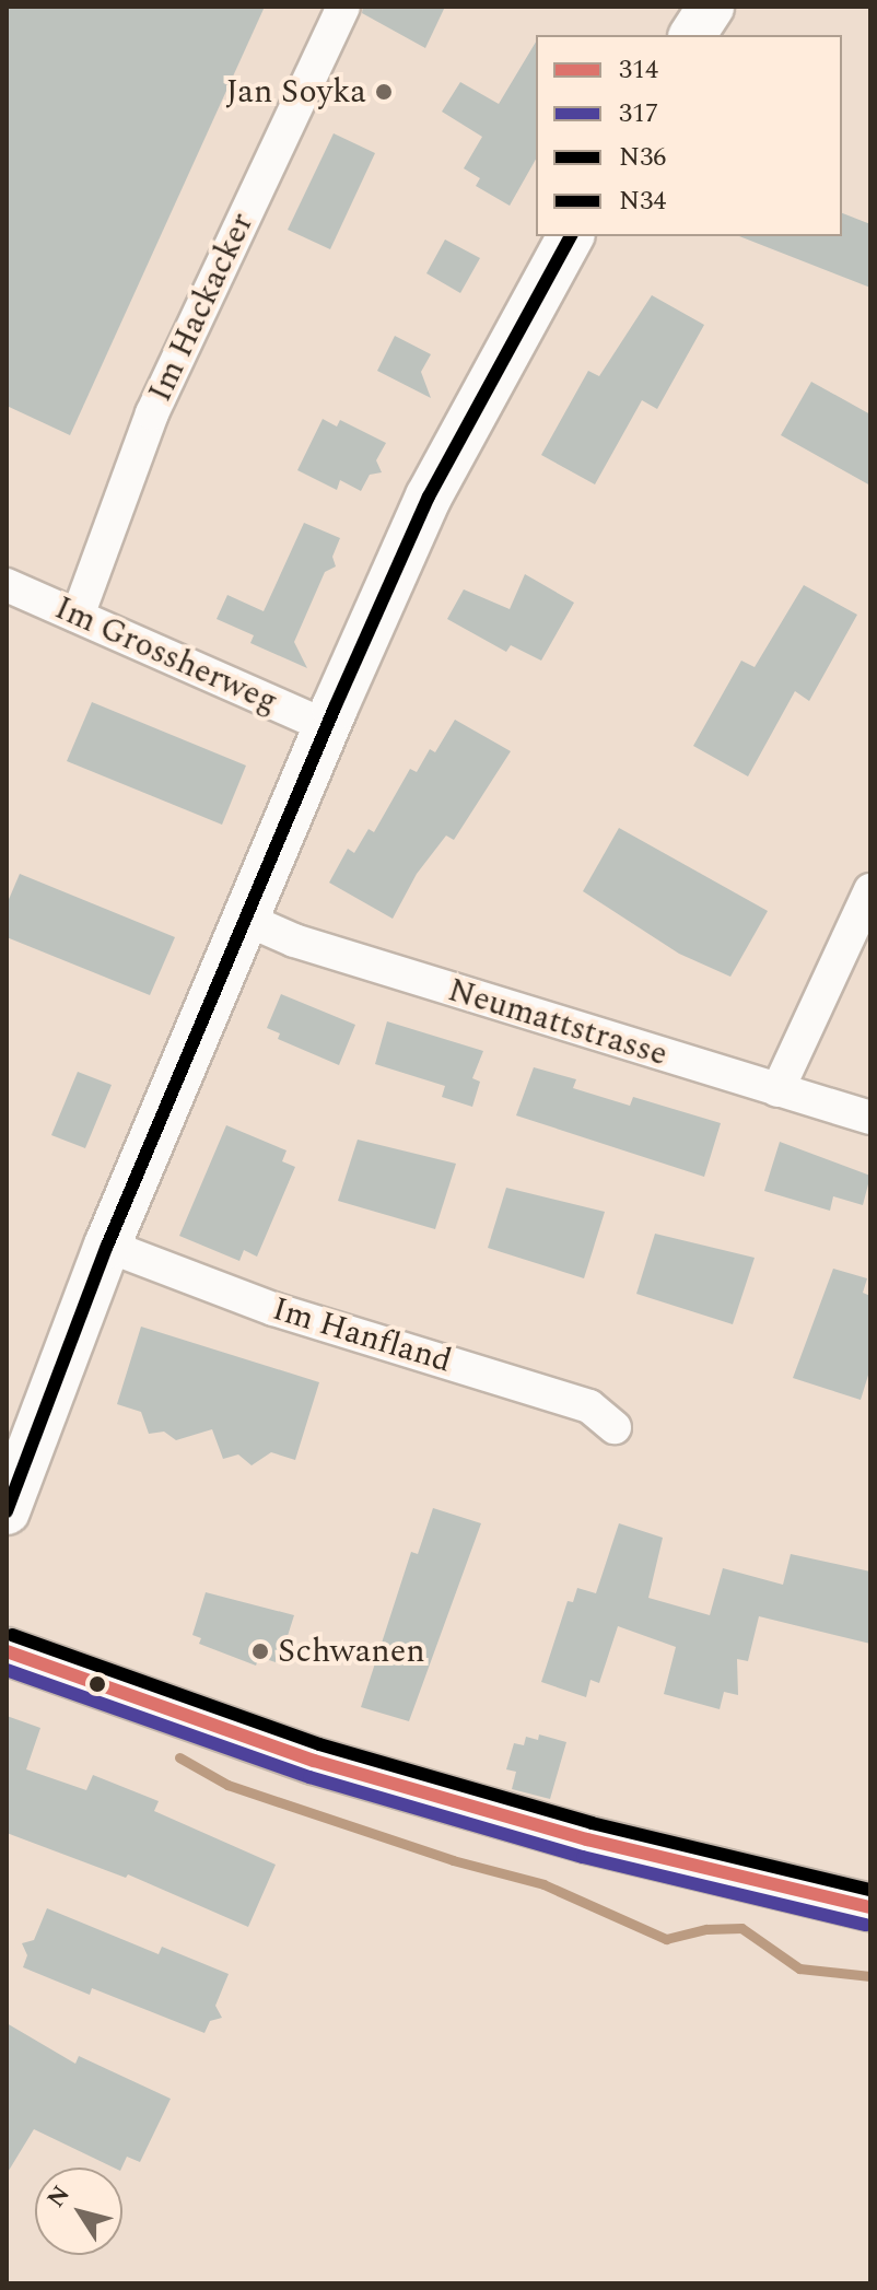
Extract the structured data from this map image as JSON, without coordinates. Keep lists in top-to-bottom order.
{
  "streets": {
    "street": [
      "Im Hackacker",
      "Im Grossherweg",
      "Neumattstrasse",
      "Im Hanfland"
    ]
  },
  "crossings": [
    ["Im Hackacker", "Im Grossherweg"]
  ],
  "places": ["Jan Soyka", "Schwanen"],
  "lines": [
    "transit line N36",
    "transit line N34",
    "transit line 314",
    "transit line 317"
  ],
  "legend": [
    "314",
    "317",
    "N36",
    "N34"
  ],
  "north": "top left"
}
